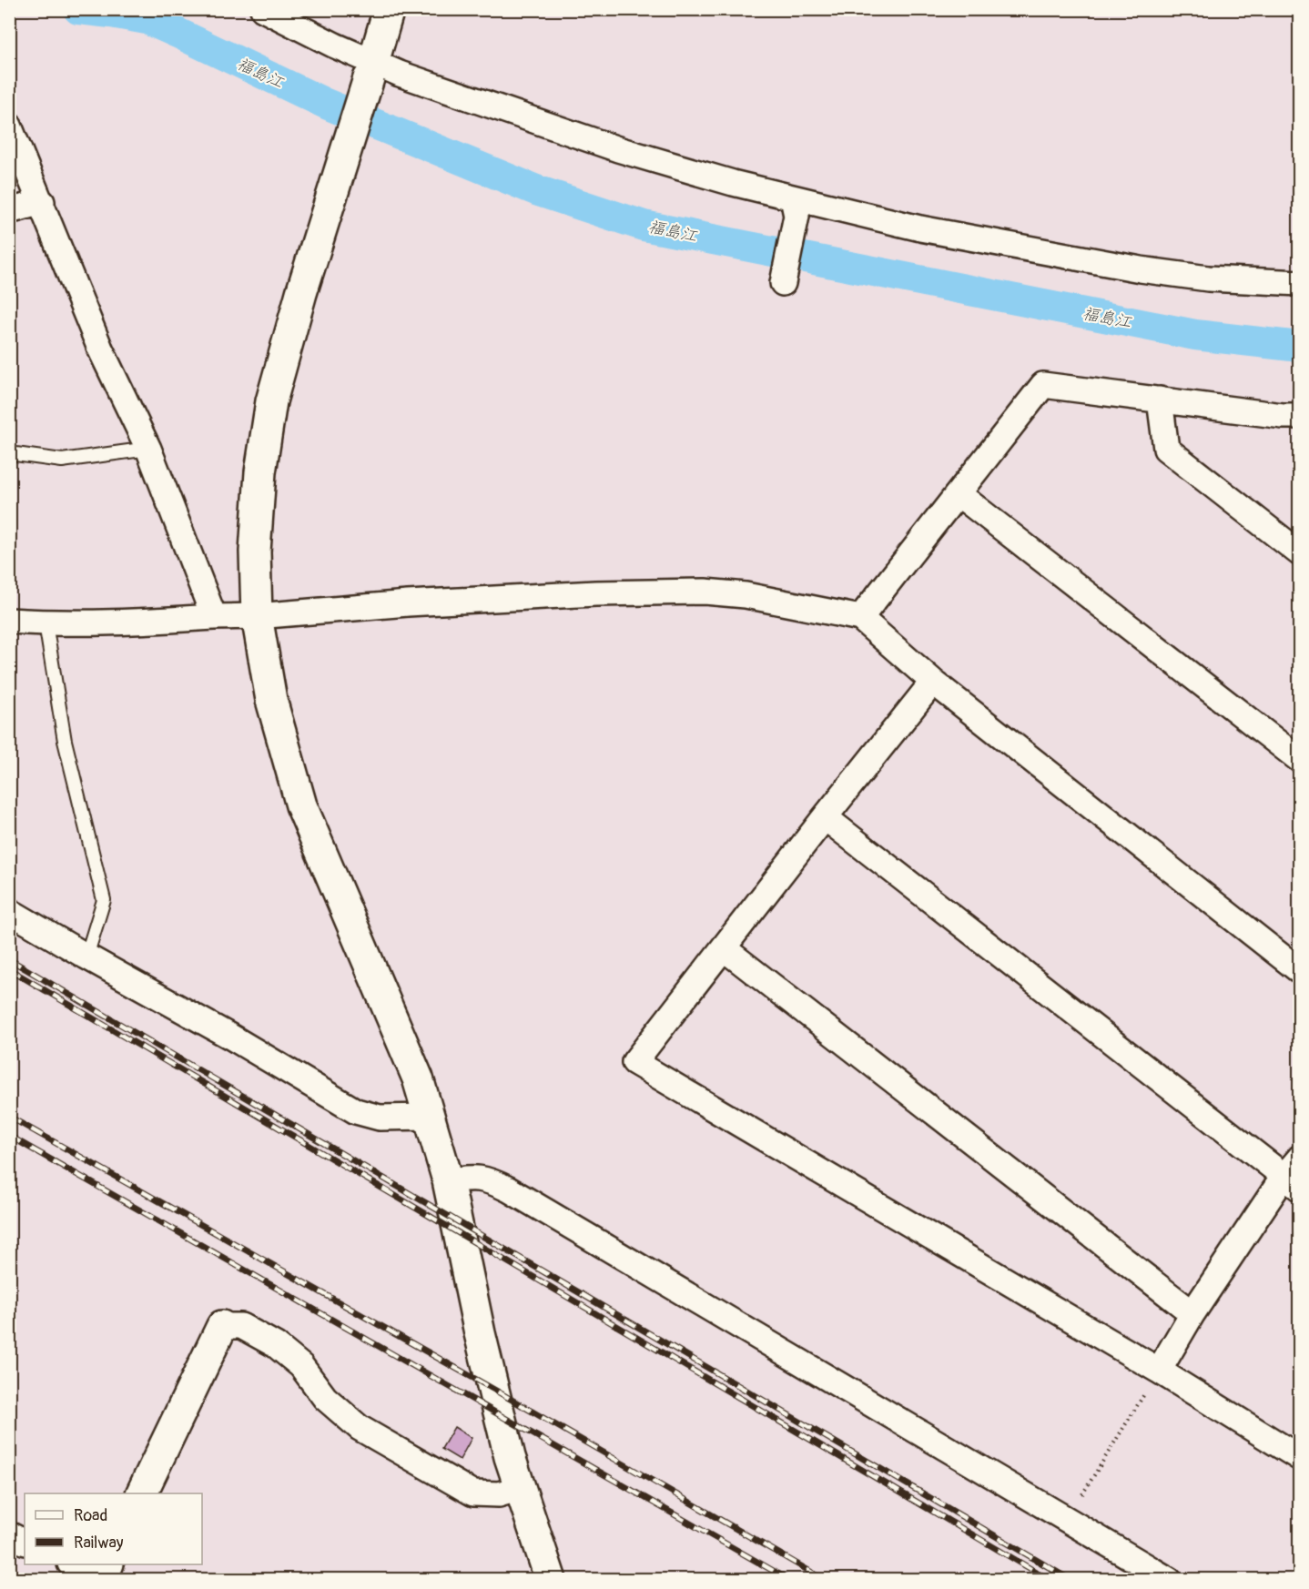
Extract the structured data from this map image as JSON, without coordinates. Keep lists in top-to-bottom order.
{
  "water": ["福島江"],
  "legend": ["Road", "Railway"]
}
